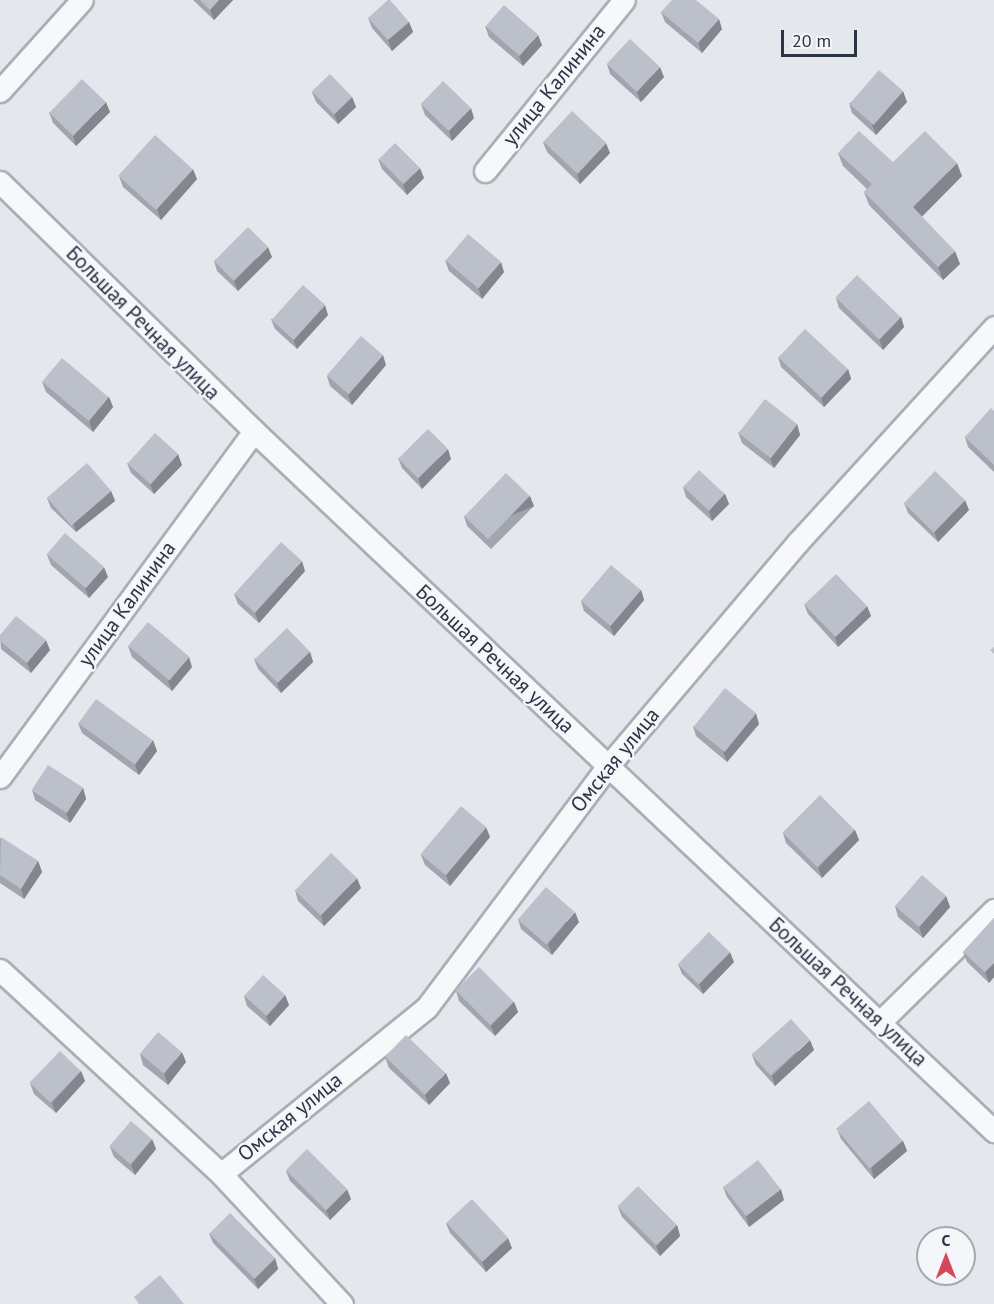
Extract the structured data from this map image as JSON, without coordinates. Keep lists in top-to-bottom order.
{
  "streets": {
    "street": ["улица Калинина", "Большая Речная улица", "Омская улица"]
  },
  "crossings": [
    ["улица Калинина", "Большая Речная улица"],
    ["Большая Речная улица", "Омская улица"]
  ],
  "scale_bar": "20 m",
  "north": "top"
}
